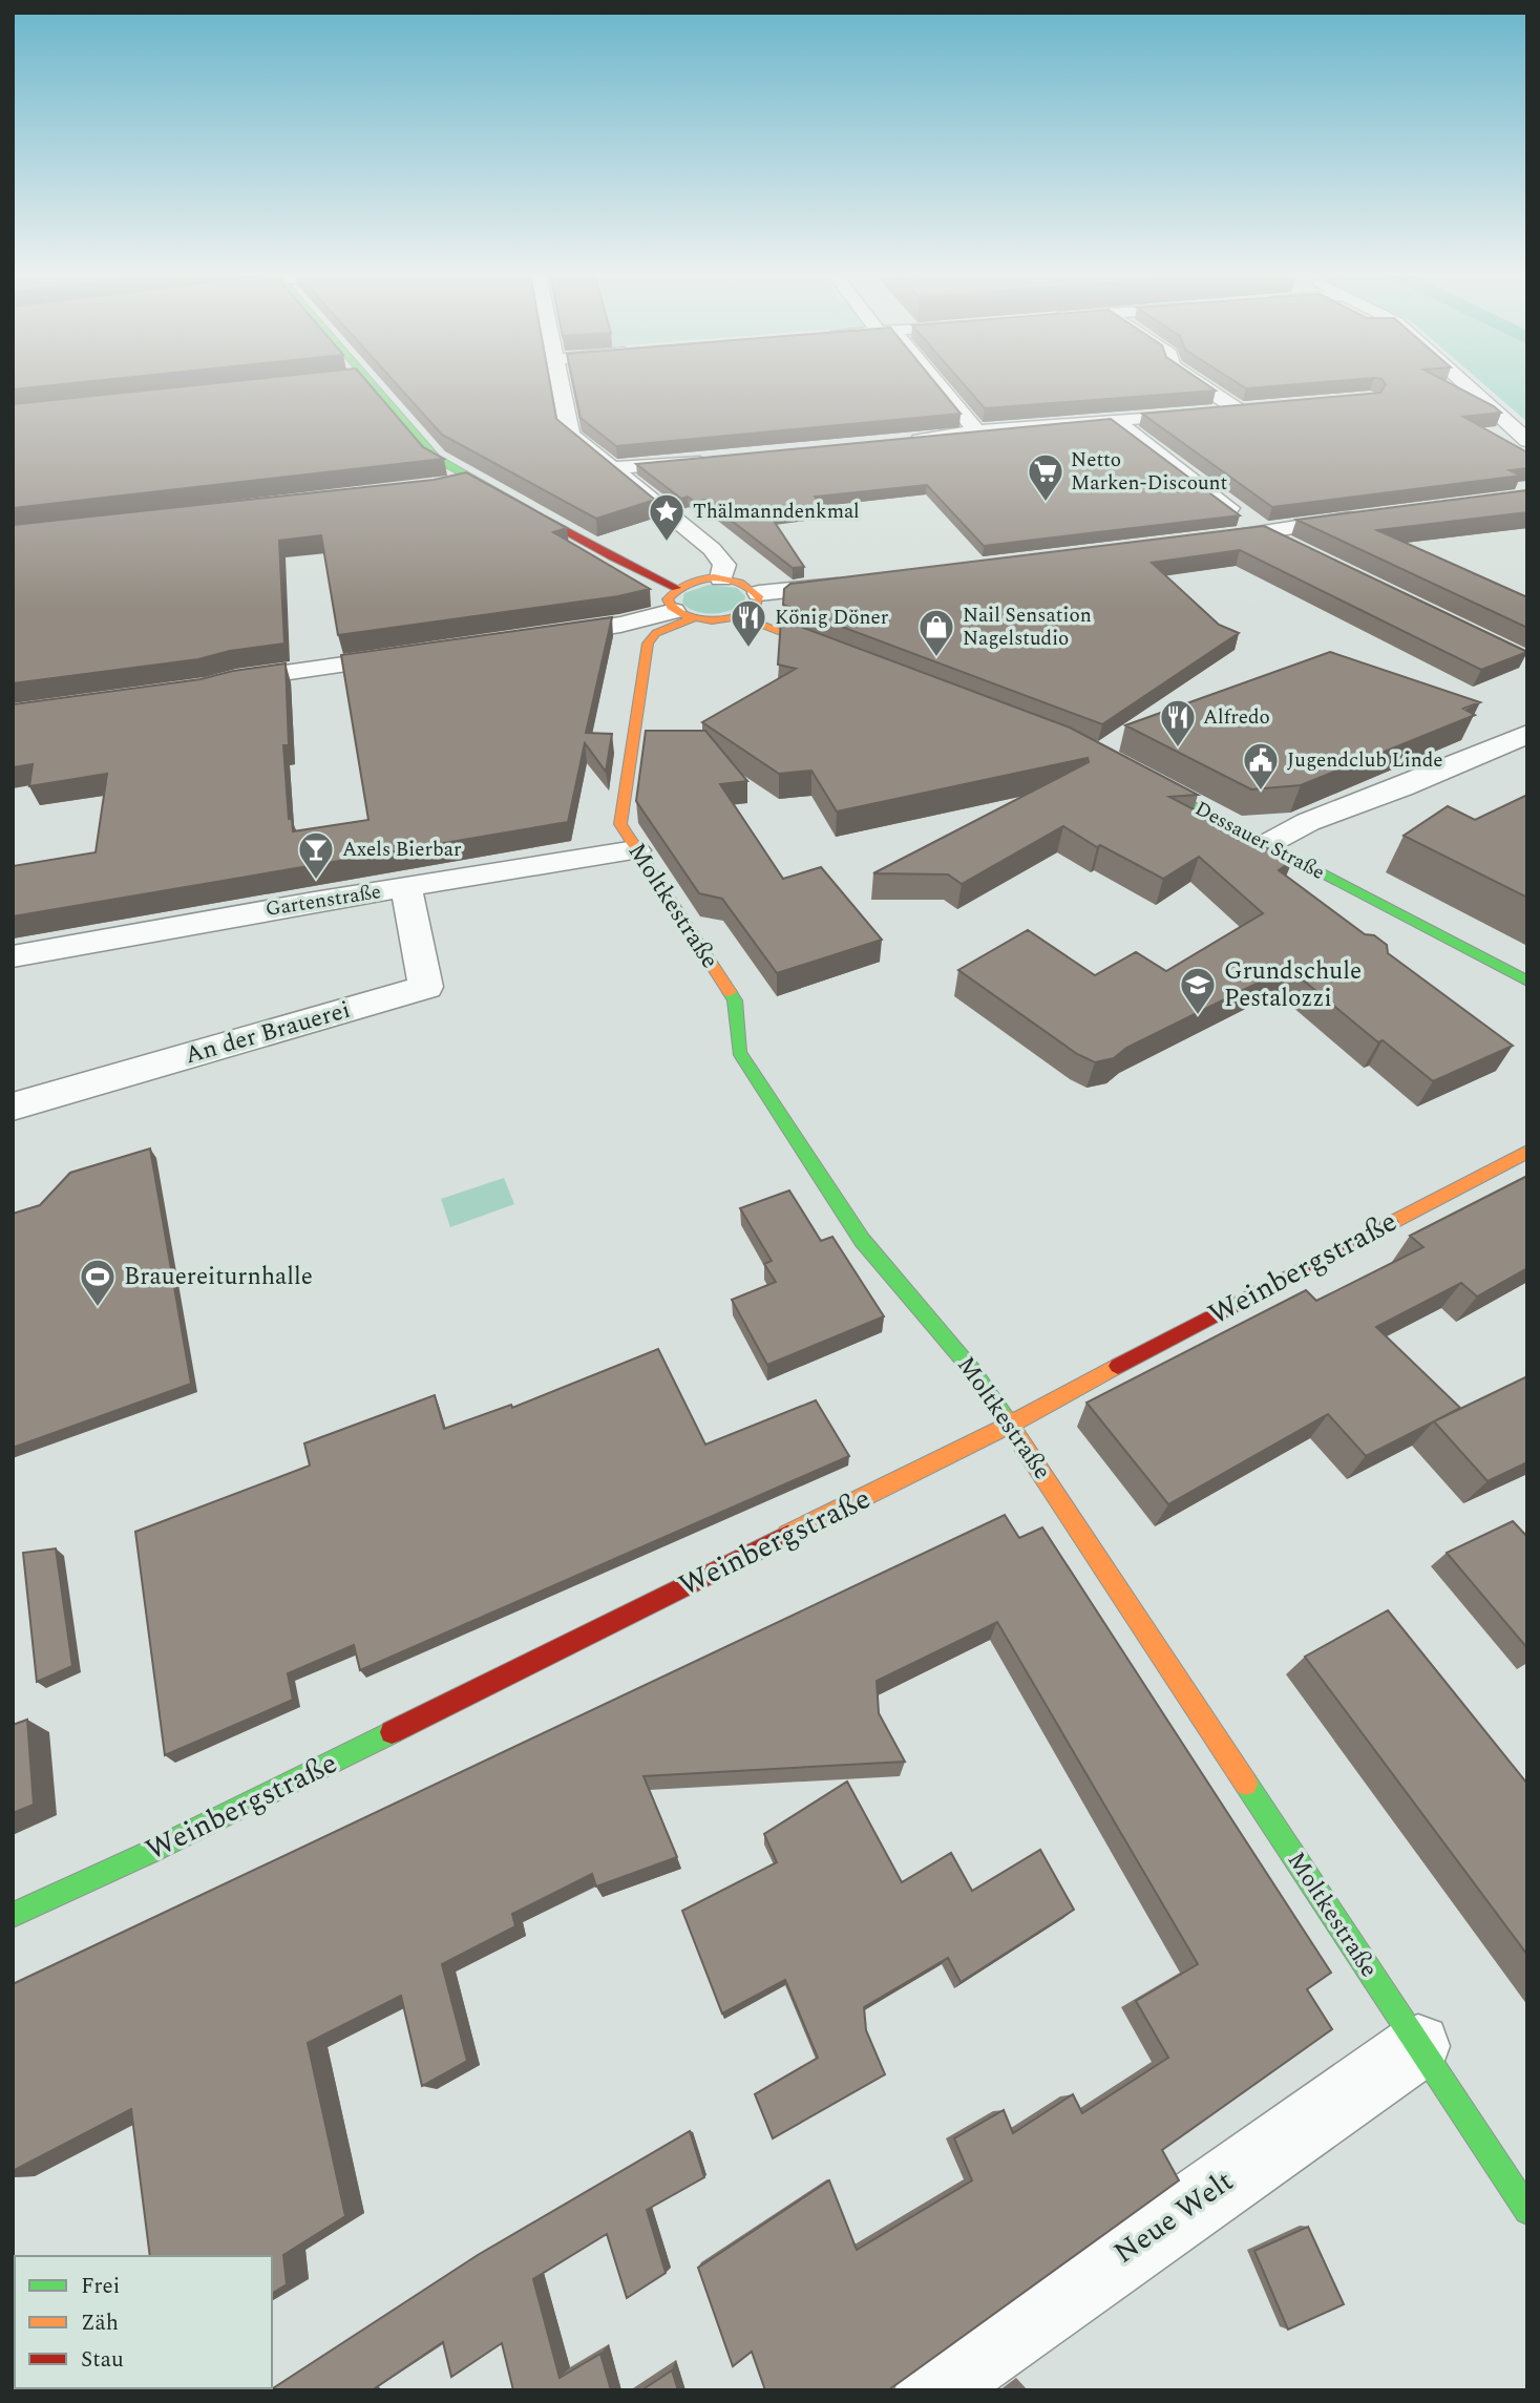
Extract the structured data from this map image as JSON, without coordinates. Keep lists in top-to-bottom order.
{
  "streets": {
    "street": [
      "Dessauer Straße",
      "Gartenstraße",
      "Moltkestraße",
      "An der Brauerei",
      "Weinbergstraße",
      "Neue Welt"
    ]
  },
  "crossings": [
    ["Gartenstraße", "Moltkestraße"],
    ["Gartenstraße", "An der Brauerei"],
    ["Moltkestraße", "Weinbergstraße"],
    ["Moltkestraße", "Neue Welt"]
  ],
  "places": {
    "supermarket": ["Netto Marken-Discount"],
    "place": ["Thälmanndenkmal"],
    "restaurant": ["König Döner", "Alfredo"],
    "shop": ["Nail Sensation Nagelstudio"],
    "public building": ["Jugendclub Linde"],
    "bar": ["Axels Bierbar"],
    "school or university": ["Grundschule Pestalozzi"],
    "sports": ["Brauereiturnhalle"]
  },
  "legend": ["Frei", "Zäh", "Stau"]
}
